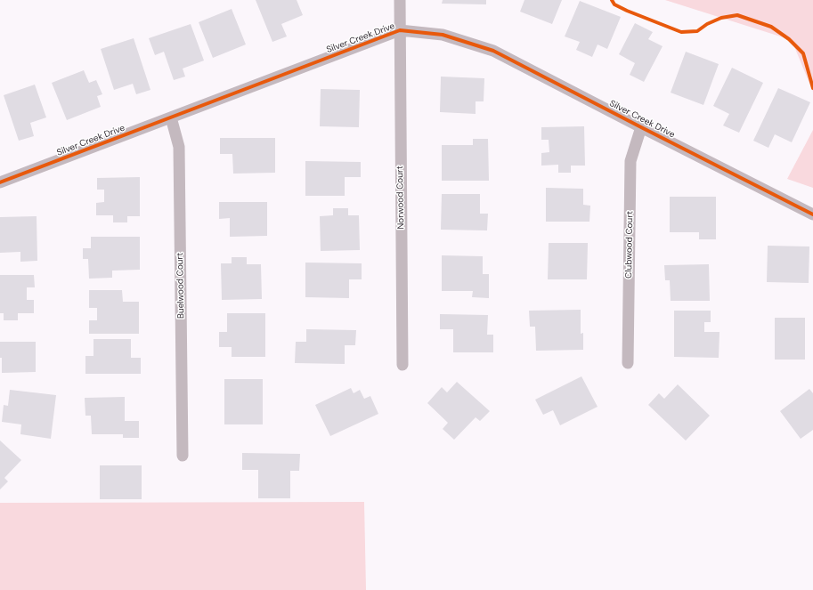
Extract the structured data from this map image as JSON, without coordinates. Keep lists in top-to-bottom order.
{
  "streets": {
    "street": [
      "Silver Creek Drive",
      "Norwood Court",
      "Clubwood Court",
      "Buelwood Court"
    ]
  },
  "crossings": [
    ["Silver Creek Drive", "Norwood Court"],
    ["Silver Creek Drive", "Clubwood Court"],
    ["Silver Creek Drive", "Buelwood Court"]
  ]
}
